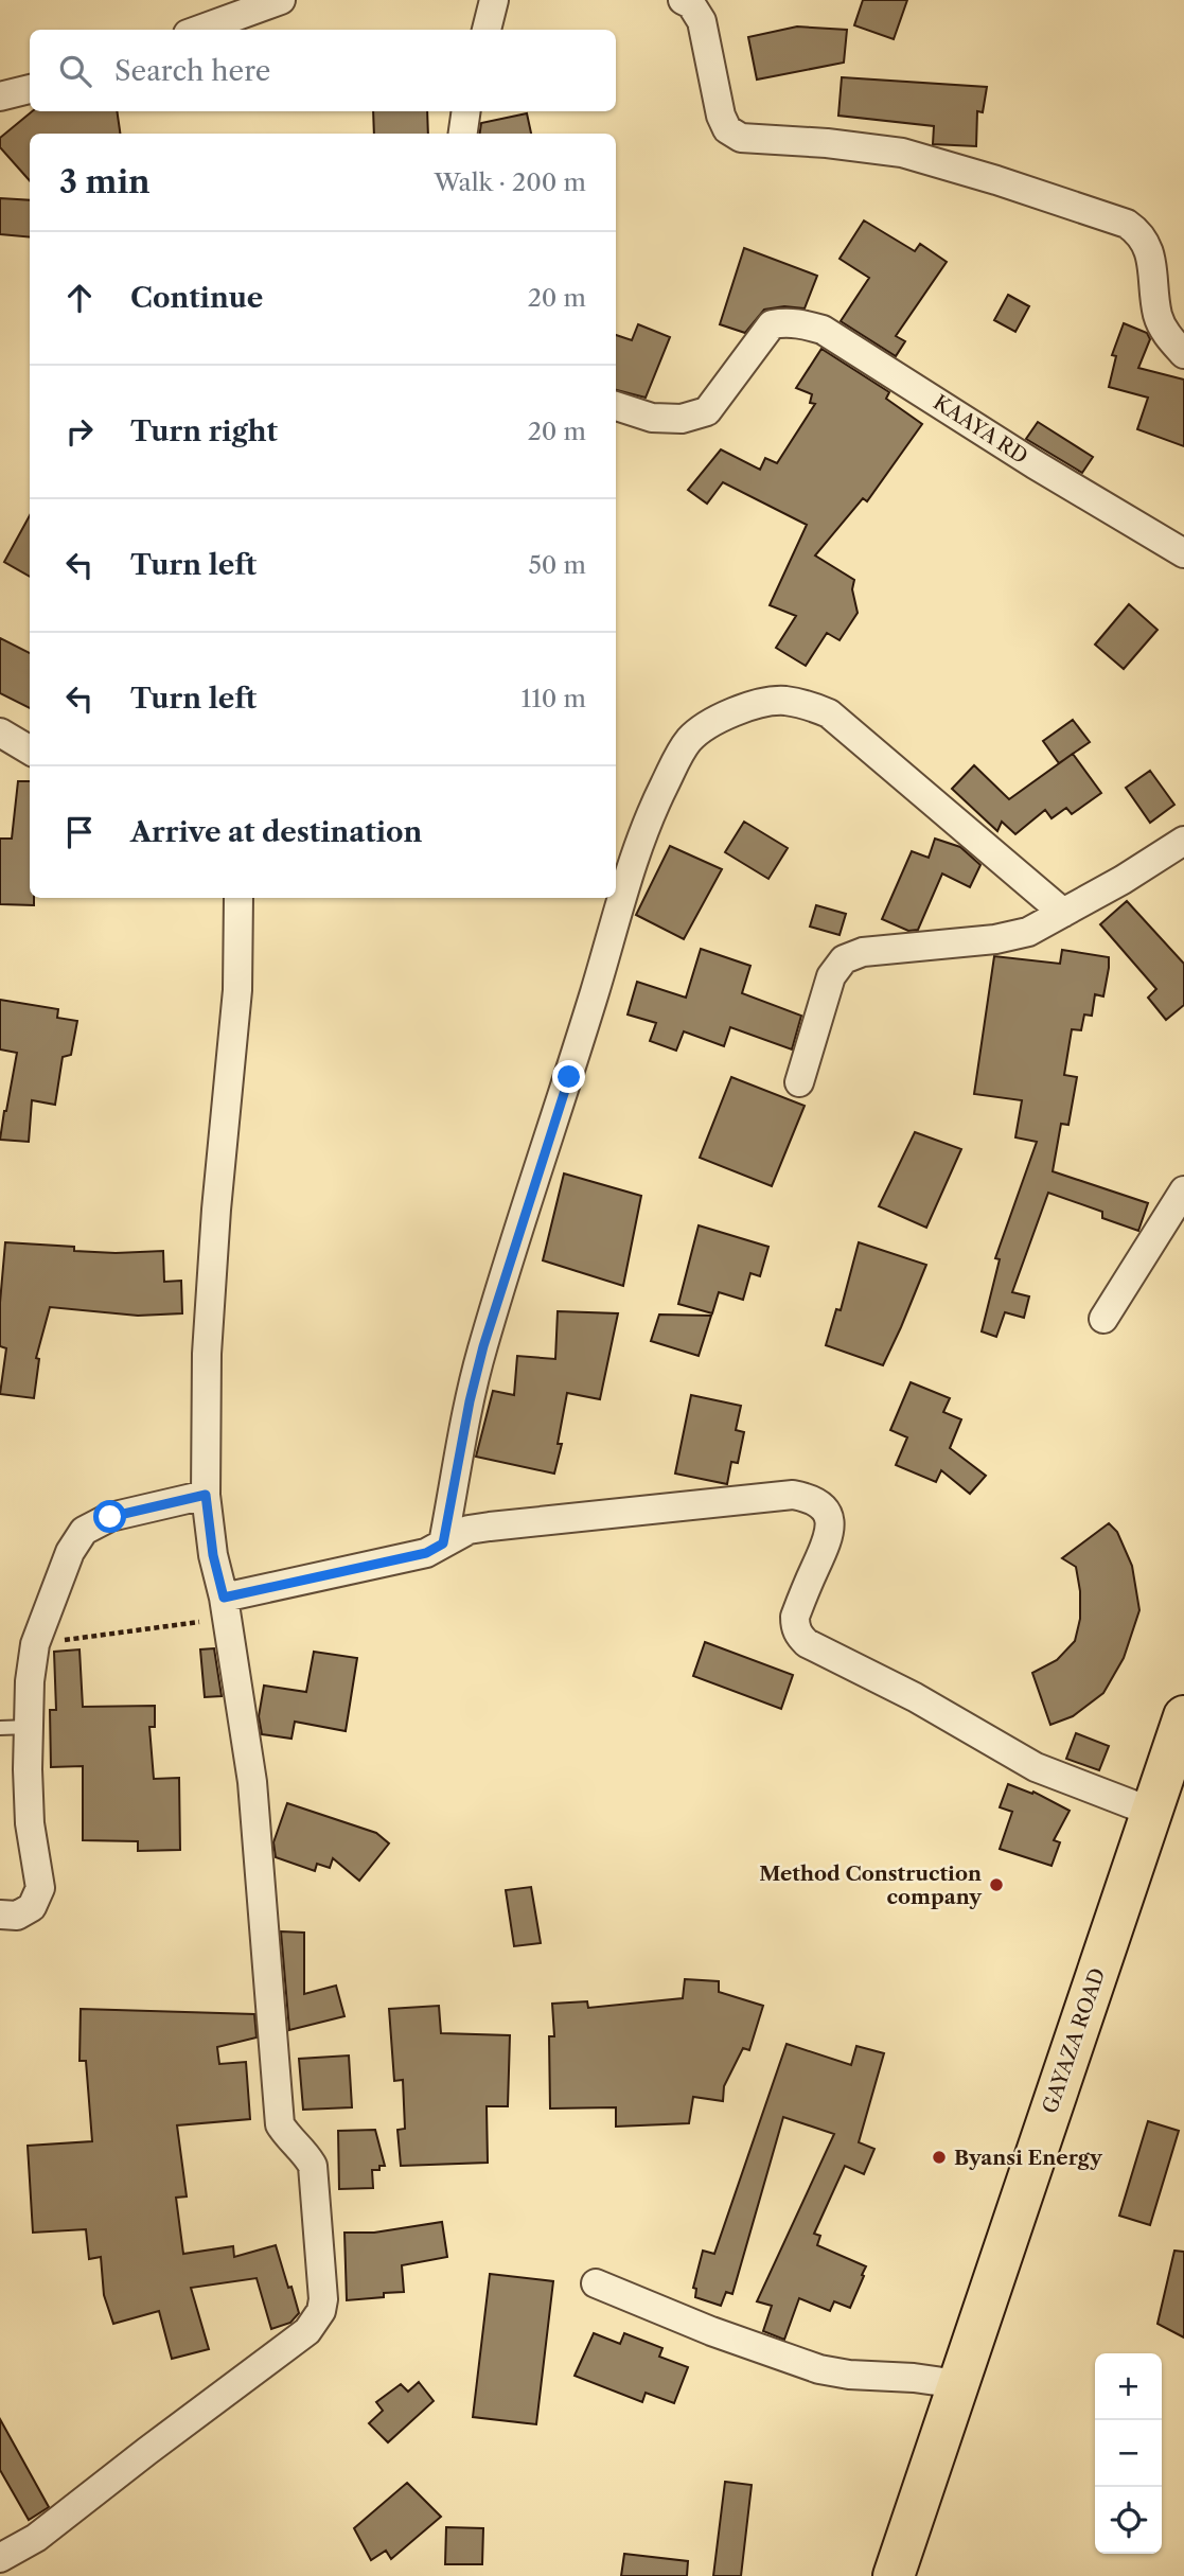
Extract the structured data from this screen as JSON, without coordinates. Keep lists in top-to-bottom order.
{
  "streets": {
    "main road": ["GAYAZA ROAD"],
    "street": ["KAAYA RD"]
  },
  "places": ["Method Construction company", "Byansi Energy"],
  "page": {
    "search": "Search here",
    "heading": ["3 min", "Walk · 200 m"],
    "list": [
      ["Continue", "20 m"],
      ["Turn right", "20 m"],
      ["Turn left", "50 m"],
      ["Turn left", "110 m"],
      "Arrive at destination"
    ],
    "map_buttons": ["+", "−"]
  }
}
